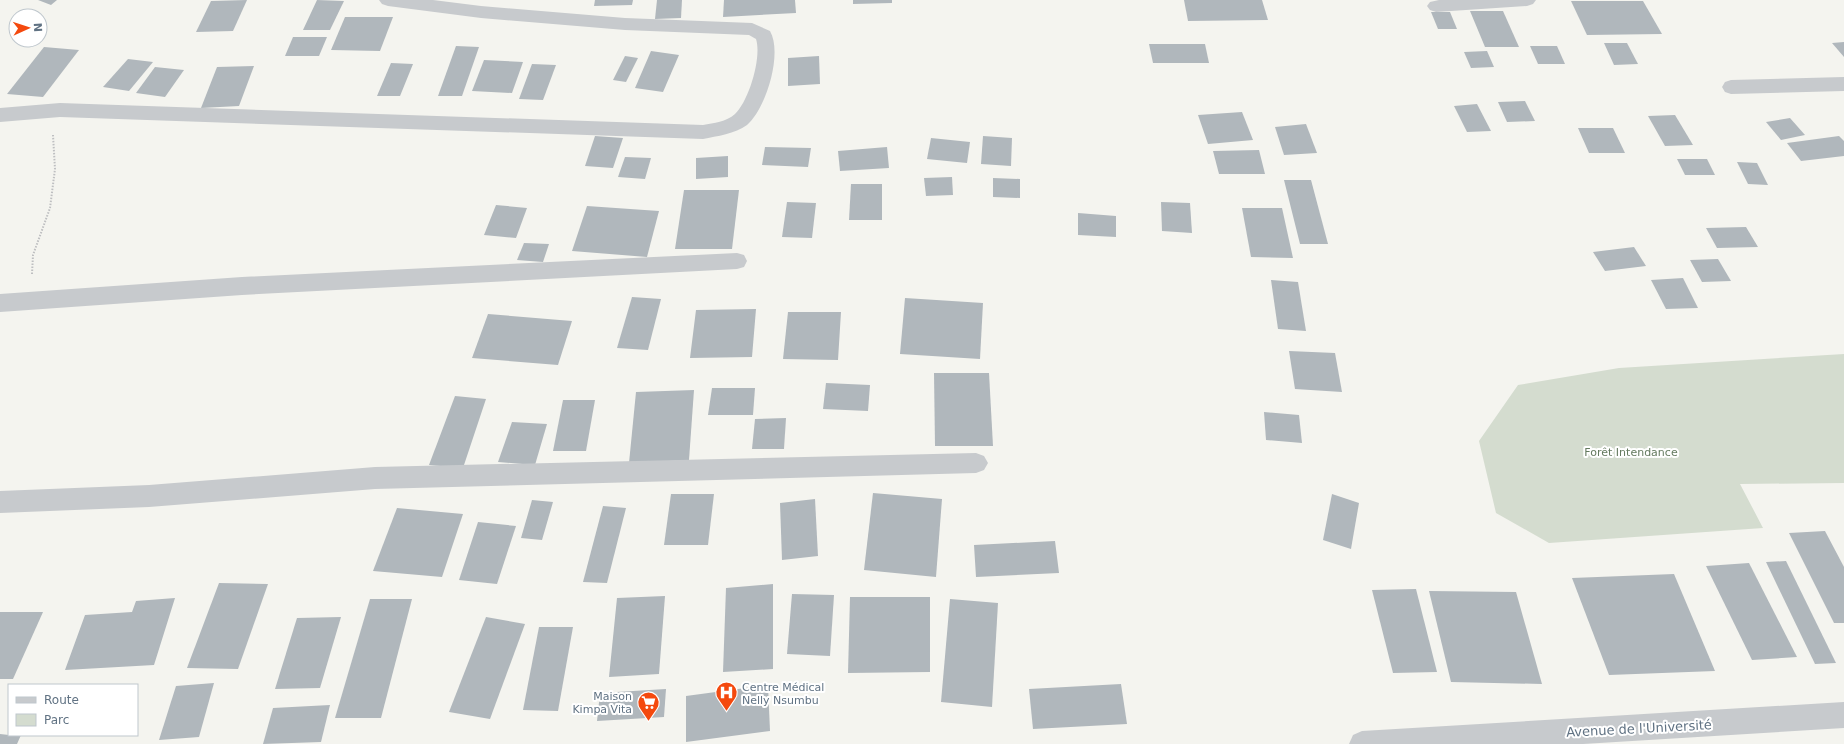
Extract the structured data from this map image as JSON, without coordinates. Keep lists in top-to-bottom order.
{
  "streets": {
    "street": ["Avenue de l'Université"]
  },
  "parks": ["Forêt Intendance"],
  "places": {
    "hospital": ["Centre Médical Nelly Nsumbu"],
    "supermarket": ["Maison Kimpa Vita"]
  },
  "legend": ["Route", "Parc"],
  "north": "right"
}
